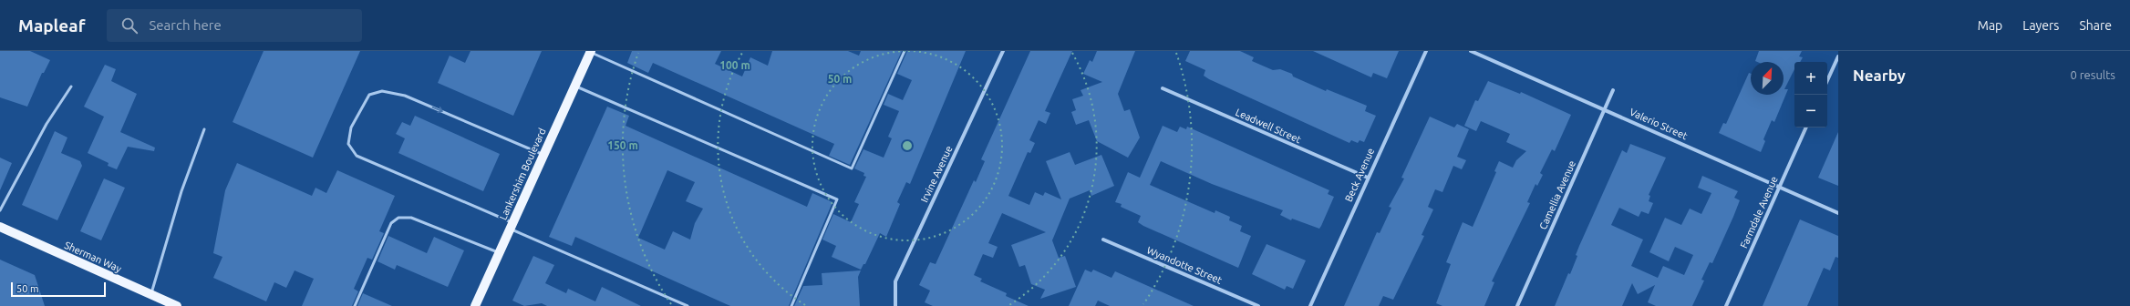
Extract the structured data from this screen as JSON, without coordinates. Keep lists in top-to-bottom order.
{
  "streets": {
    "main road": ["Lankershim Boulevard", "Sherman Way"],
    "street": [
      "Valerio Street",
      "Leadwell Street",
      "Irvine Avenue",
      "Beck Avenue",
      "Camellia Avenue",
      "Farmdale Avenue",
      "Wyandotte Street"
    ]
  },
  "crossings": [
    ["Valerio Street", "Camellia Avenue"],
    ["Valerio Street", "Farmdale Avenue"],
    ["Leadwell Street", "Beck Avenue"]
  ],
  "scale_bar": "50 m",
  "north": "top right",
  "page": {
    "header": "Mapleaf",
    "search": "Search here",
    "nav": ["Map", "Layers", "Share"],
    "heading": ["Nearby", "0 results"],
    "map_buttons": ["+", "−"],
    "scale": "50 m"
  },
  "rings": ["100 m", "50 m", "150 m"]
}
